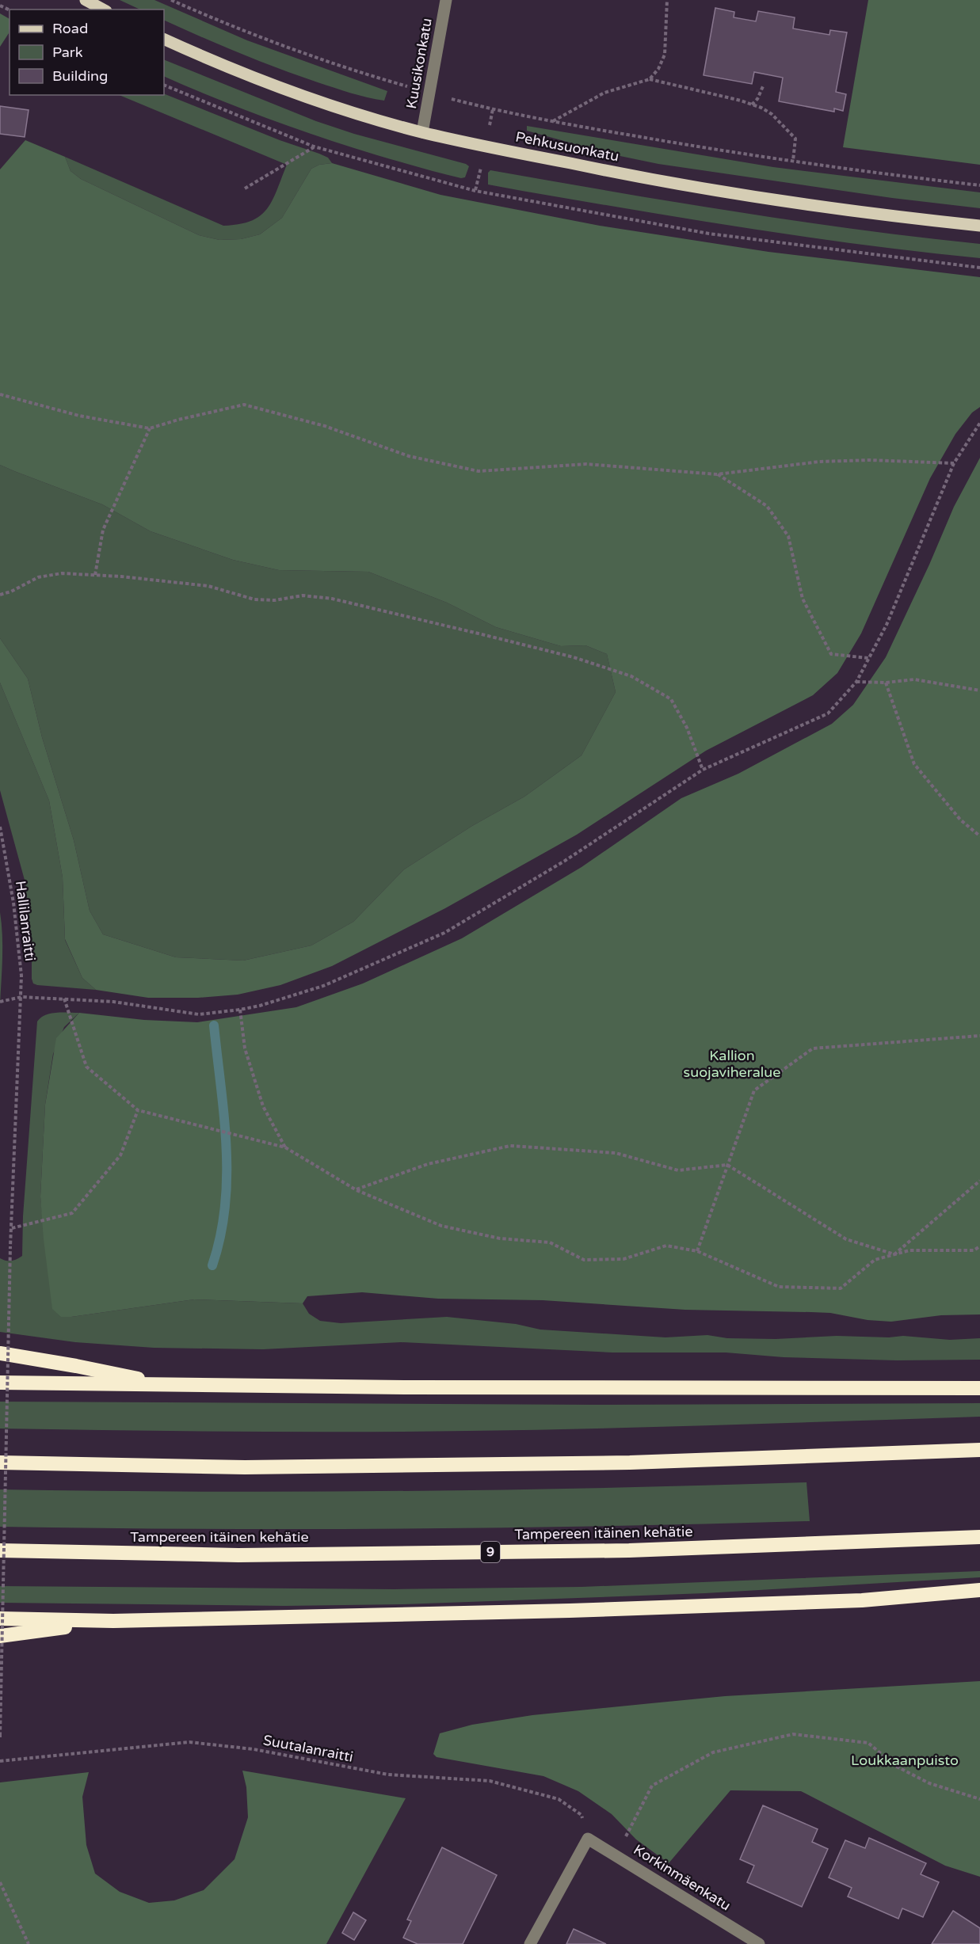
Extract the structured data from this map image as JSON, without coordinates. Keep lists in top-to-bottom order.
{
  "streets": {
    "highway": ["Tampereen itäinen kehätie", "9"],
    "main road": ["Pehkusuonkatu"],
    "street": ["Kuusikonkatu", "Korkinmäenkatu"],
    "path": ["Hallilanraitti", "Suutalanraitti"]
  },
  "crossings": [
    ["Kuusikonkatu", "Pehkusuonkatu"],
    ["Suutalanraitti", "Korkinmäenkatu"]
  ],
  "parks": ["Kallion suojaviheralue", "Loukkaanpuisto"],
  "legend": ["Road", "Park", "Building"]
}
